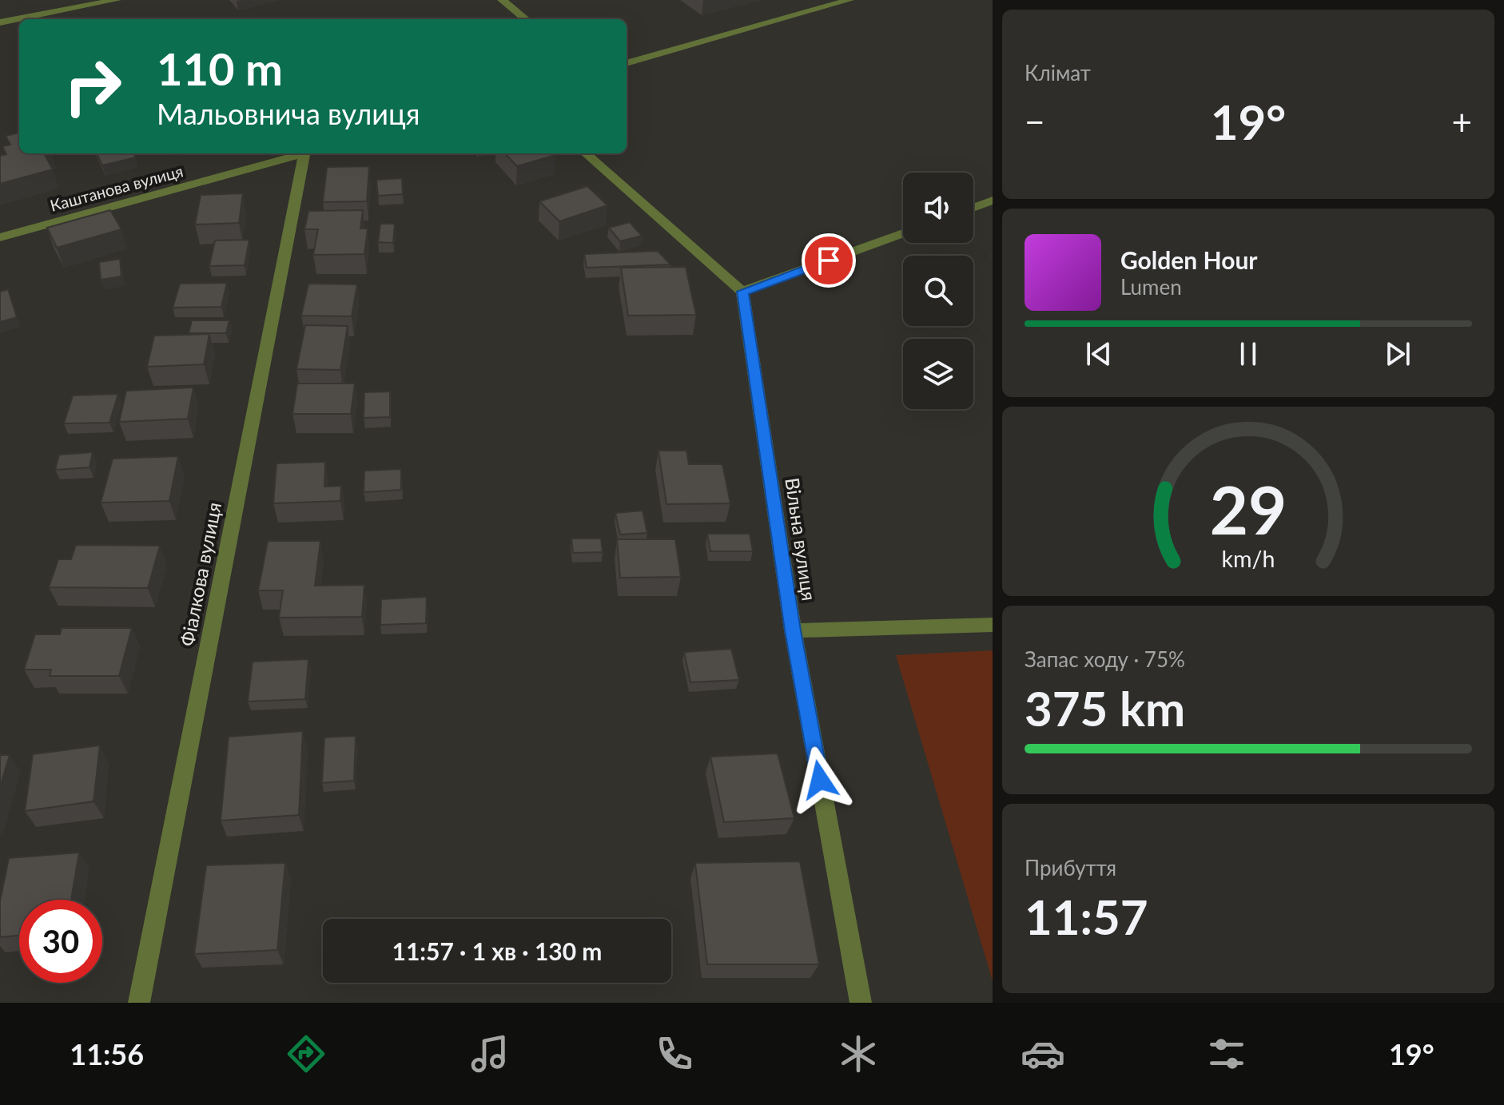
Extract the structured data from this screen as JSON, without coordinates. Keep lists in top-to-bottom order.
{
  "streets": {
    "street": ["Каштанова вулиця", "Вільна вулиця", "Фіалкова вулиця"]
  },
  "page": {
    "tile": [
      "Клімат",
      ["Запас ходу · 75%", "375 km"],
      ["Прибуття", "11:57"]
    ],
    "turn": ["110 m", "Мальовнича вулиця"],
    "heat": ["−", "19°", "+"],
    "song": ["Golden Hour", "Lumen"],
    "limit": "30",
    "trip": "11:57 · 1 хв · 130 m",
    "tabs": ["11:56", "19°"],
    "gauge": ["29", "km/h"]
  }
}
